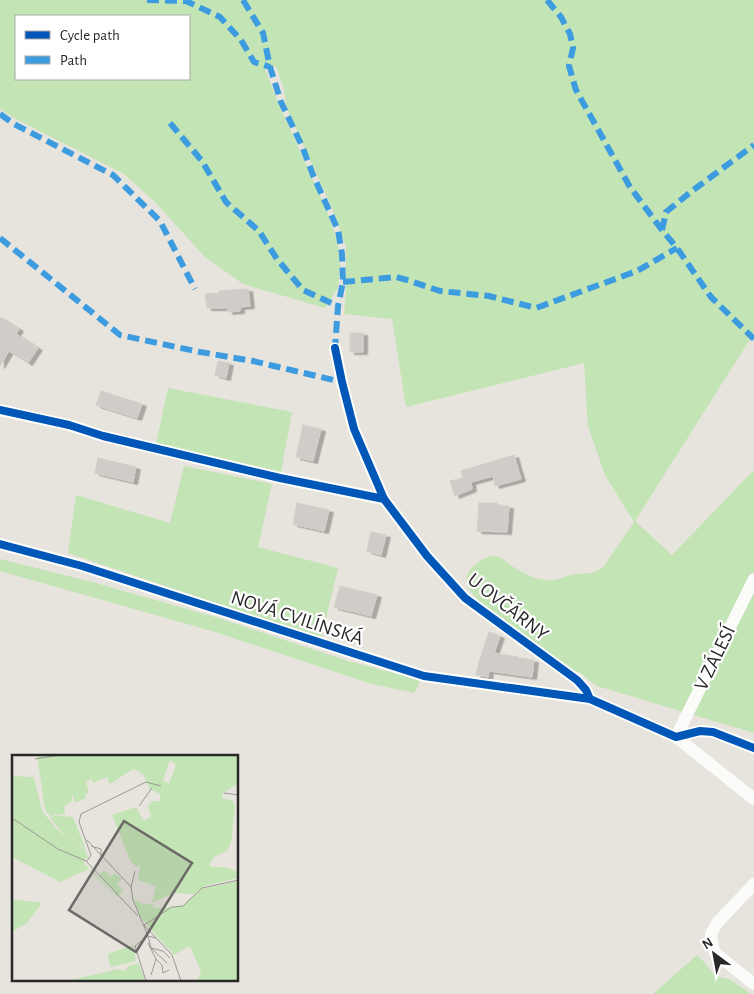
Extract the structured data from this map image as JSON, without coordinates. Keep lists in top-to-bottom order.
{
  "streets": {
    "street": ["U OVČÁRNY", "NOVÁ CVILÍNSKÁ", "V ZÁLESÍ"]
  },
  "crossings": [
    ["U OVČÁRNY", "NOVÁ CVILÍNSKÁ"]
  ],
  "legend": ["Cycle path", "Path"],
  "north": "top left"
}
